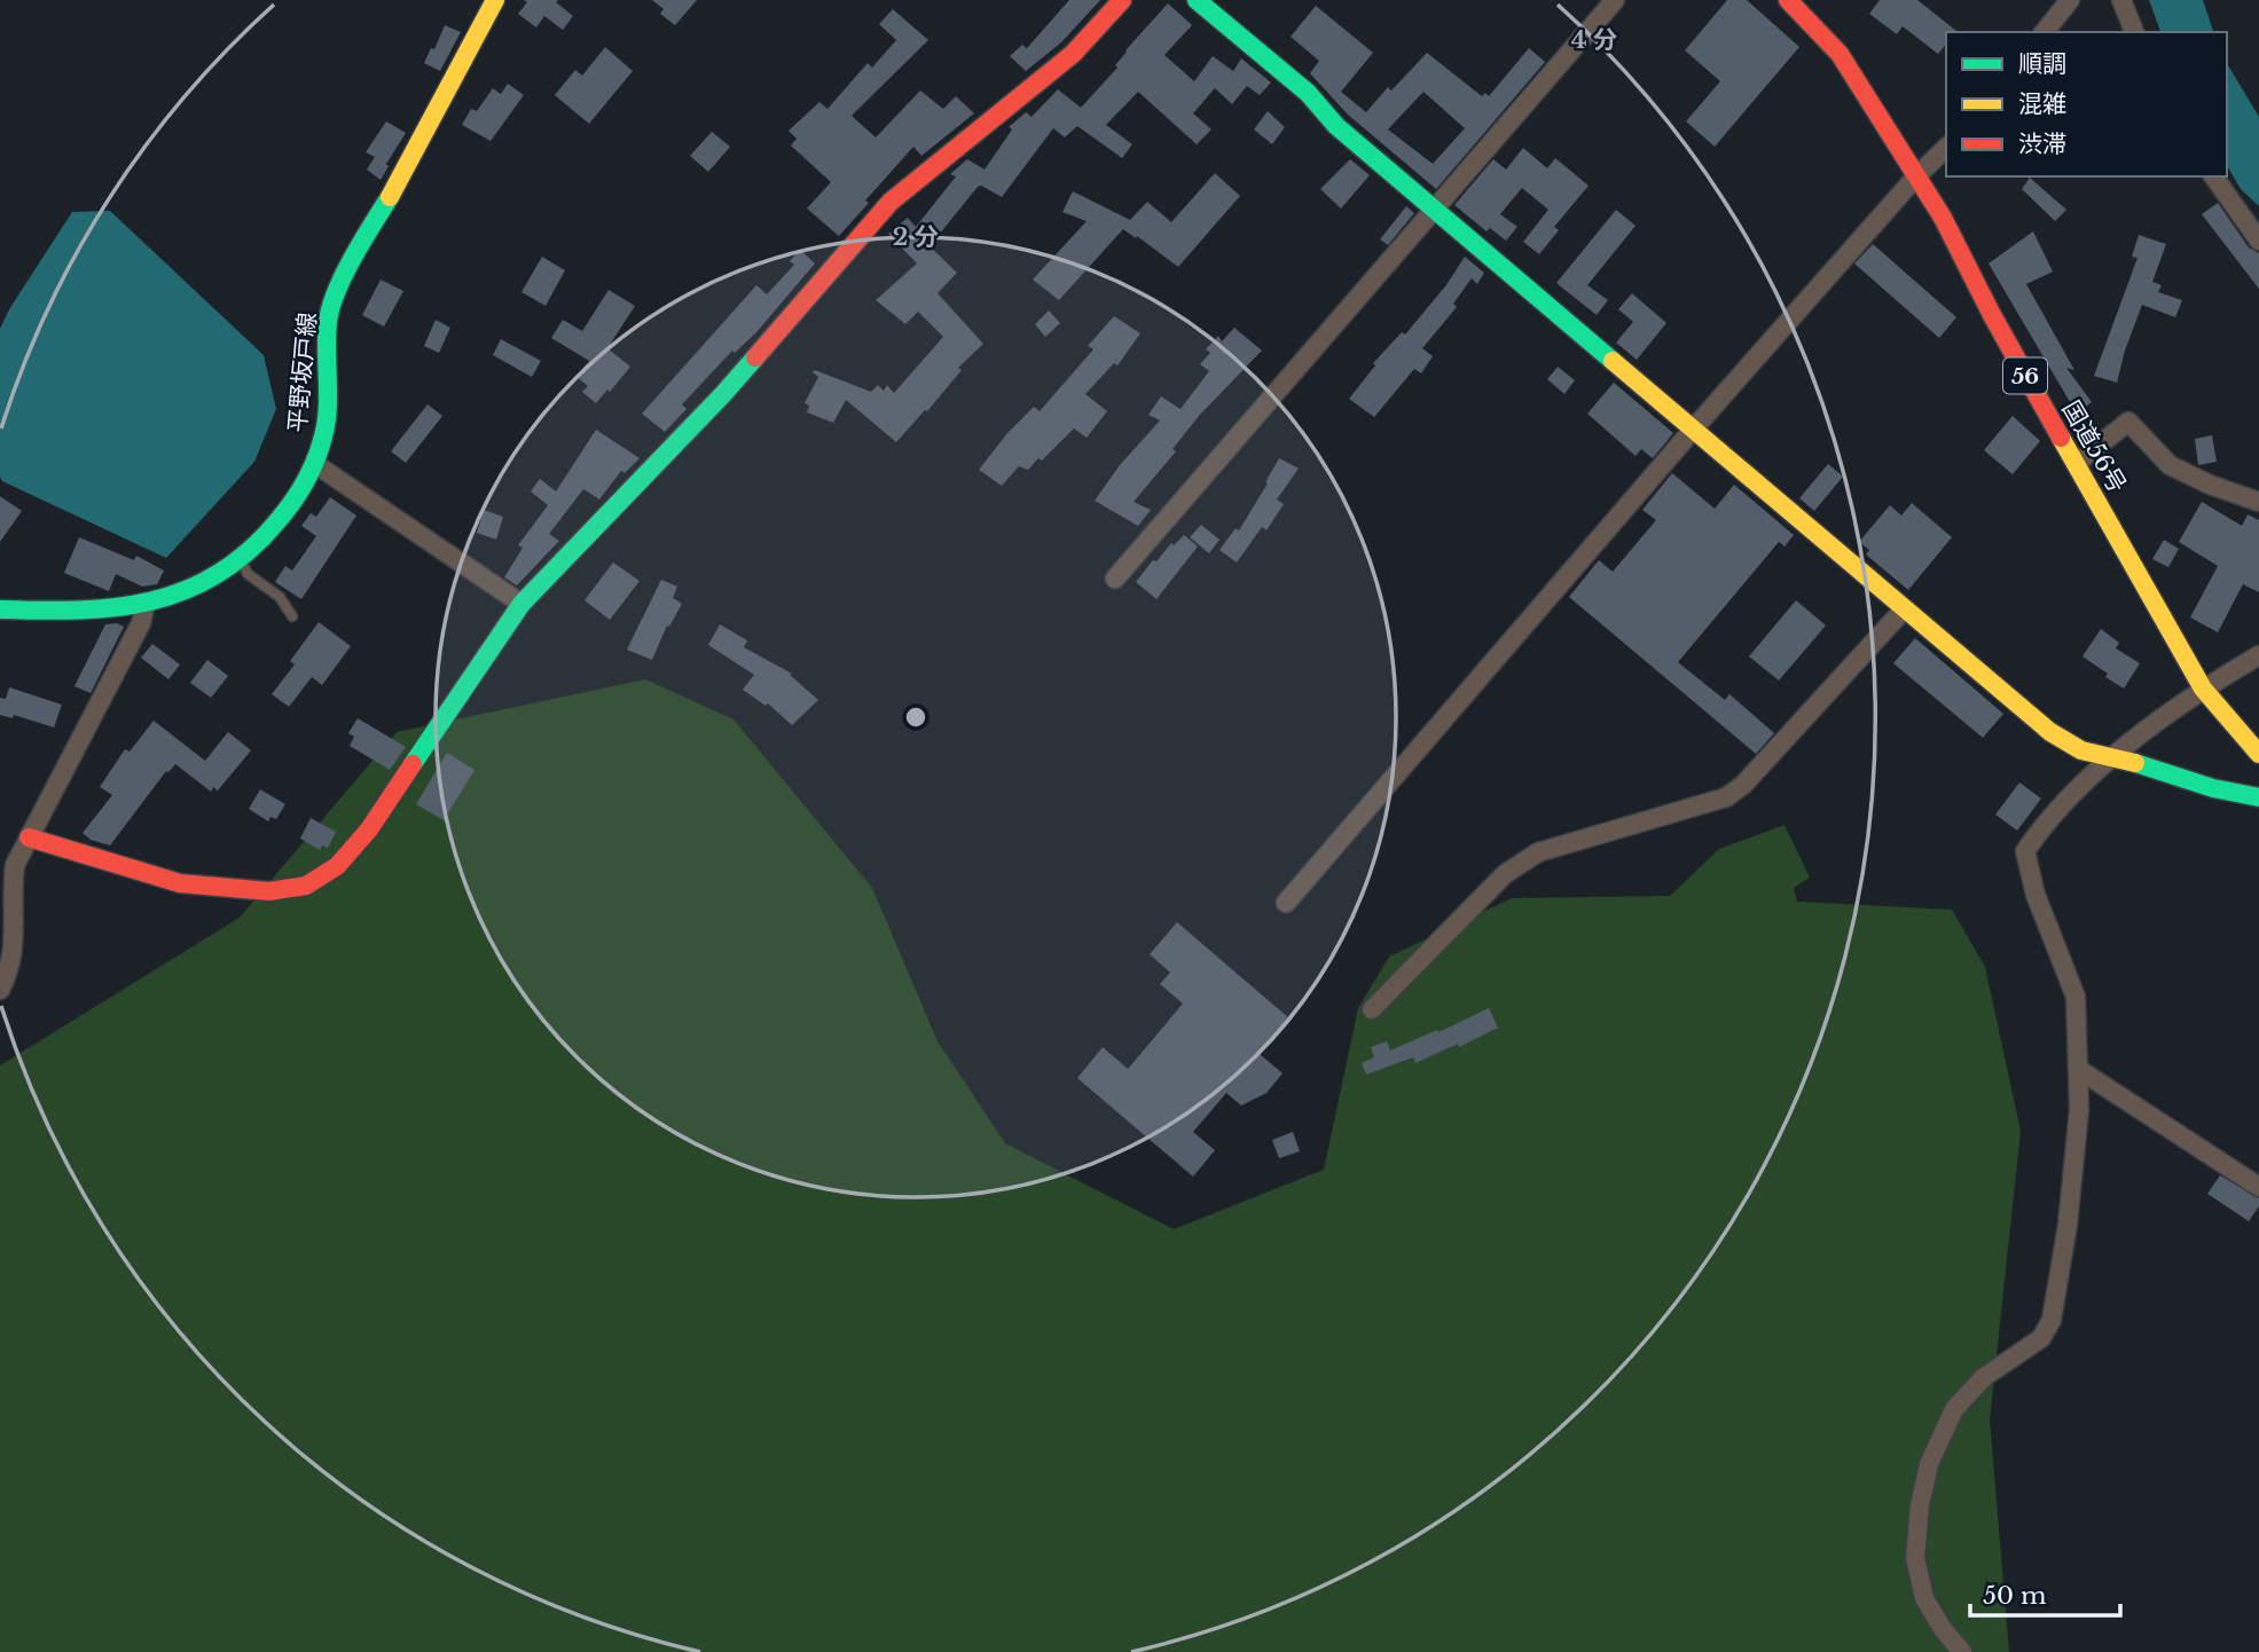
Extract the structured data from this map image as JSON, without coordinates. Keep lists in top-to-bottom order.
{
  "streets": {
    "main road": ["平野坂戸線", "56", "国道56号"]
  },
  "legend": ["順調", "混雑", "渋滞"],
  "scale_bar": "50 m",
  "rings": ["4 分", "2 分"]
}
